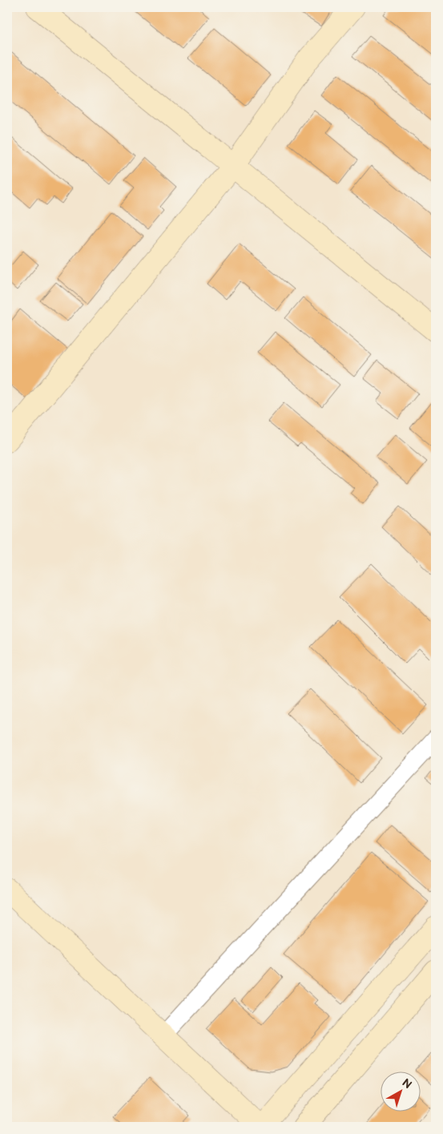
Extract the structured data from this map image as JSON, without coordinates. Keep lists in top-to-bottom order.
{
  "north": "top right"
}
